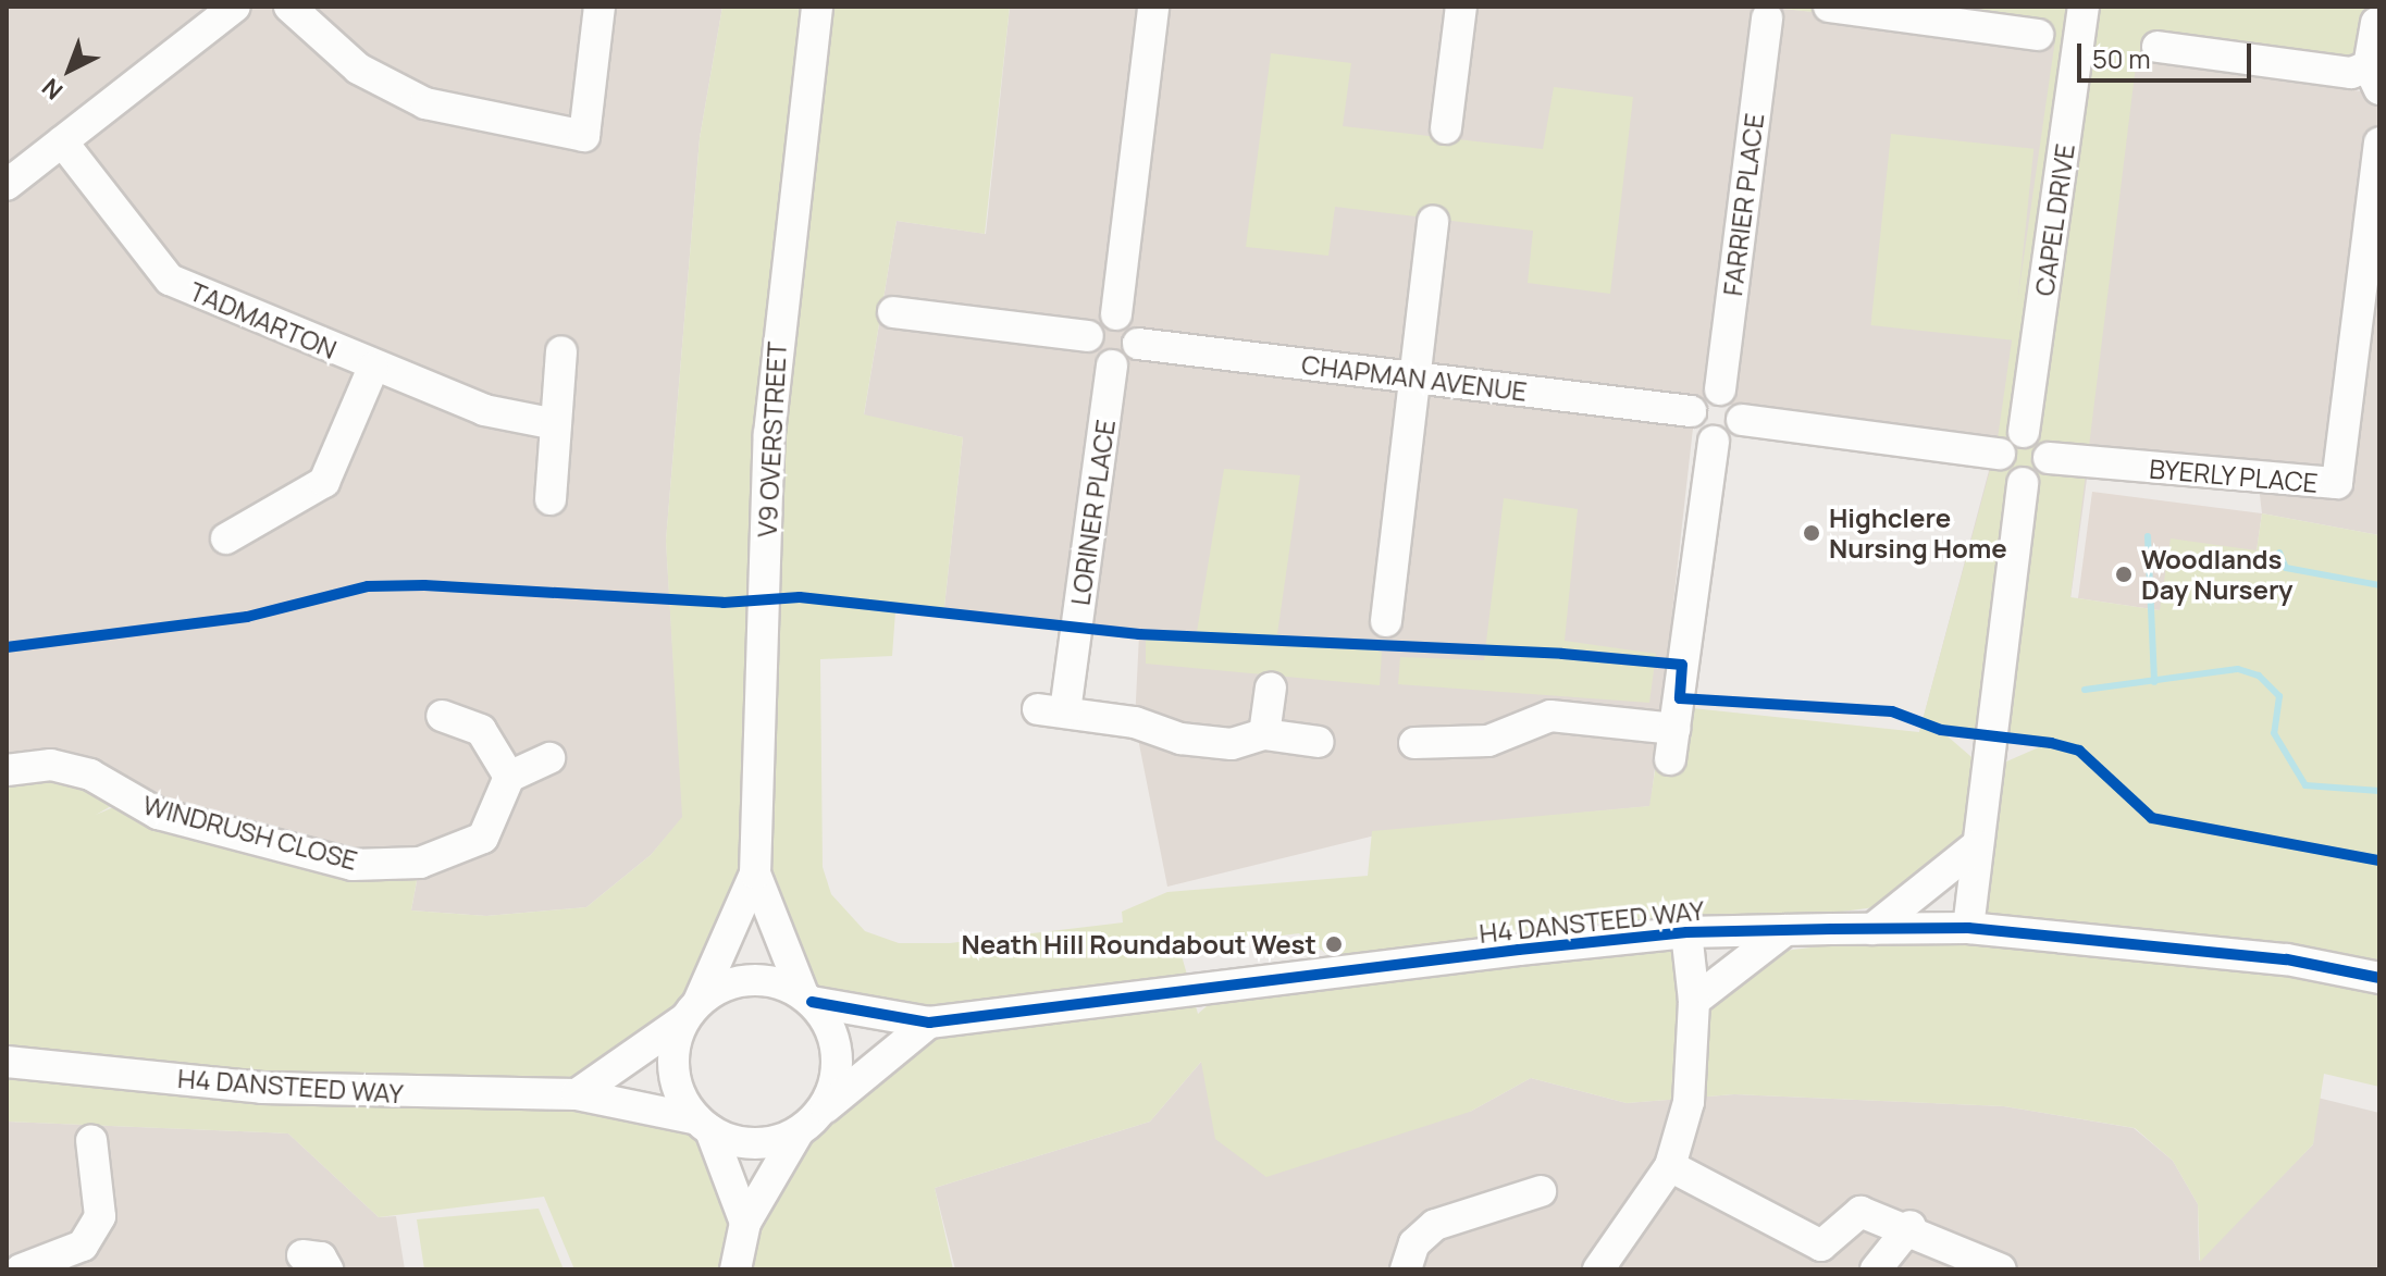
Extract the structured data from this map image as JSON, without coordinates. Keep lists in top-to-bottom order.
{
  "streets": {
    "street": [
      "FARRIER PLACE",
      "CAPEL DRIVE",
      "TADMARTON",
      "CHAPMAN AVENUE",
      "V9 OVERSTREET",
      "BYERLY PLACE",
      "LORINER PLACE",
      "WINDRUSH CLOSE",
      "H4 DANSTEED WAY"
    ]
  },
  "crossings": [
    ["FARRIER PLACE", "CHAPMAN AVENUE"],
    ["CAPEL DRIVE", "BYERLY PLACE"],
    ["CHAPMAN AVENUE", "LORINER PLACE"],
    ["V9 OVERSTREET", "H4 DANSTEED WAY"]
  ],
  "places": ["Highclere Nursing Home", "Woodlands Day Nursery", "Neath Hill Roundabout West"],
  "scale_bar": "50 m",
  "north": "bottom left"
}
